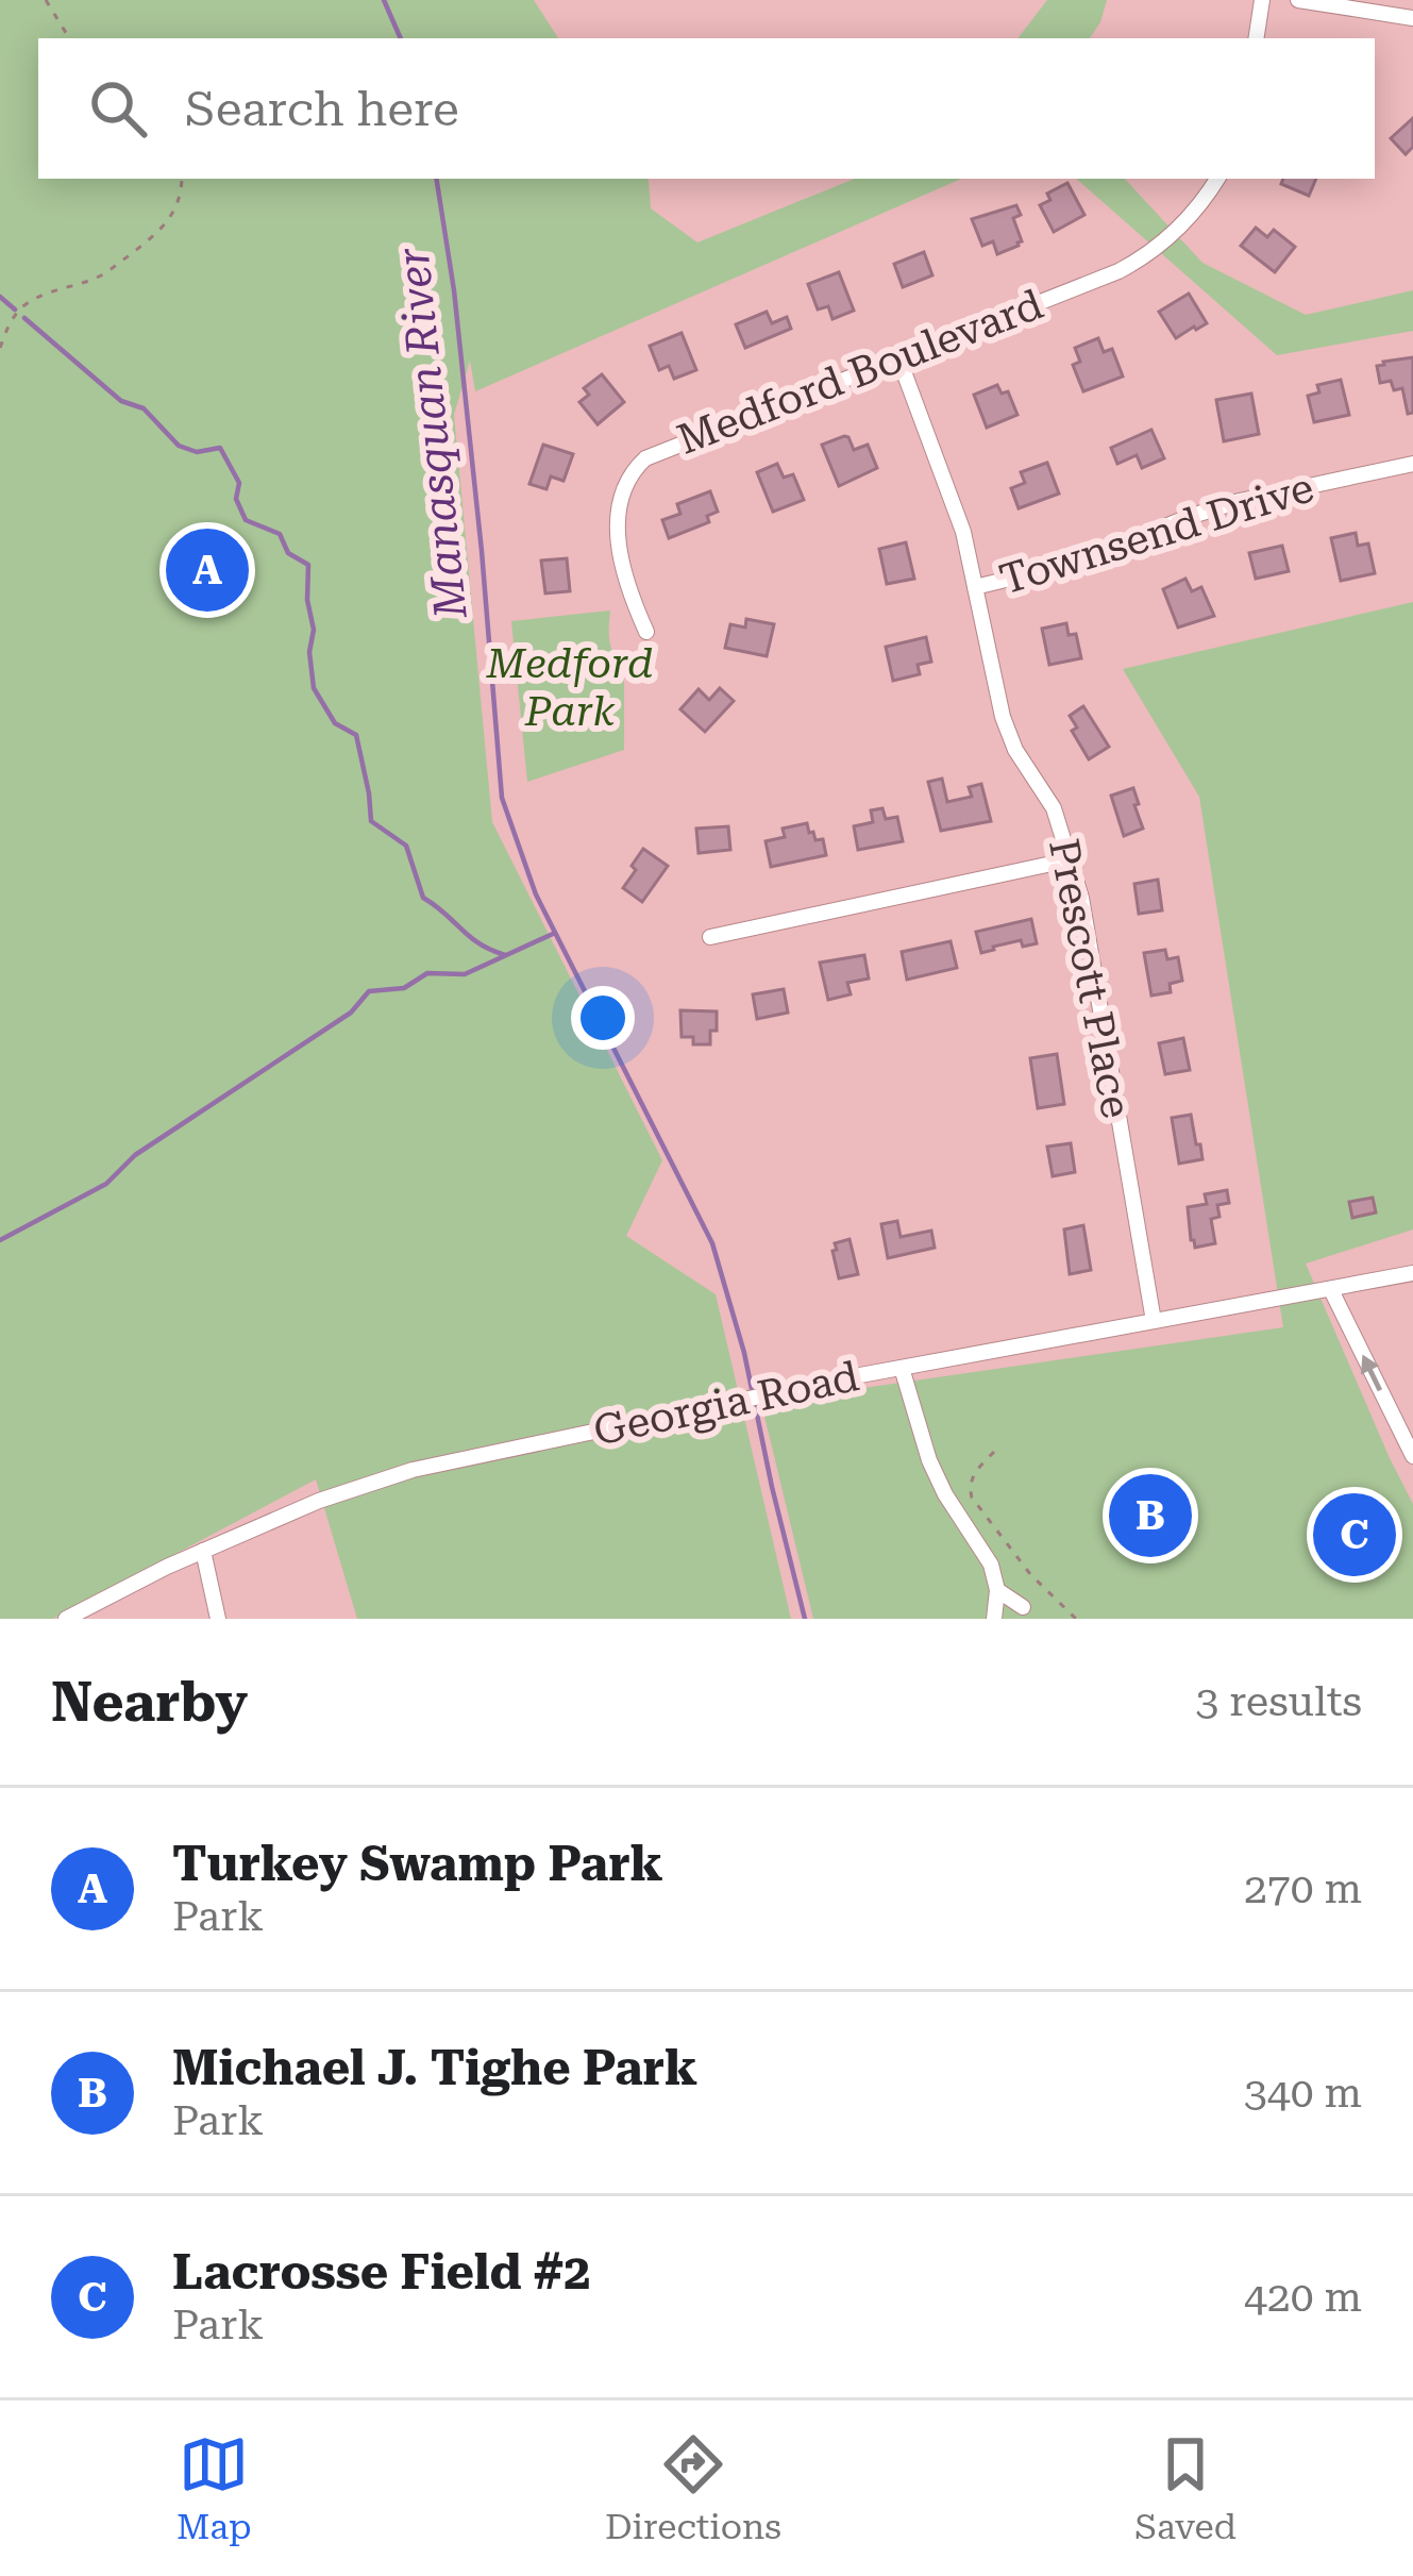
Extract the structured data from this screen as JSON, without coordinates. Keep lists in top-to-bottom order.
{
  "streets": {
    "street": [
      "Medford Boulevard",
      "Townsend Drive",
      "Prescott Place",
      "Georgia Road"
    ]
  },
  "crossings": [
    ["Medford Boulevard", "Prescott Place"],
    ["Townsend Drive", "Prescott Place"],
    ["Prescott Place", "Georgia Road"]
  ],
  "water": ["Manasquan River"],
  "parks": ["Medford Park"],
  "page": {
    "search": "Search here",
    "pins": ["A", "B", "C"],
    "heading": ["Nearby", "3 results"],
    "list": [
      {
        "mark": "A",
        "name": "Turkey Swamp Park",
        "note": "Park",
        "value": "270 m"
      },
      {
        "mark": "B",
        "name": "Michael J. Tighe Park",
        "note": "Park",
        "value": "340 m"
      },
      {
        "mark": "C",
        "name": "Lacrosse Field #2",
        "note": "Park",
        "value": "420 m"
      }
    ],
    "nav": ["Map", "Directions", "Saved"]
  }
}
